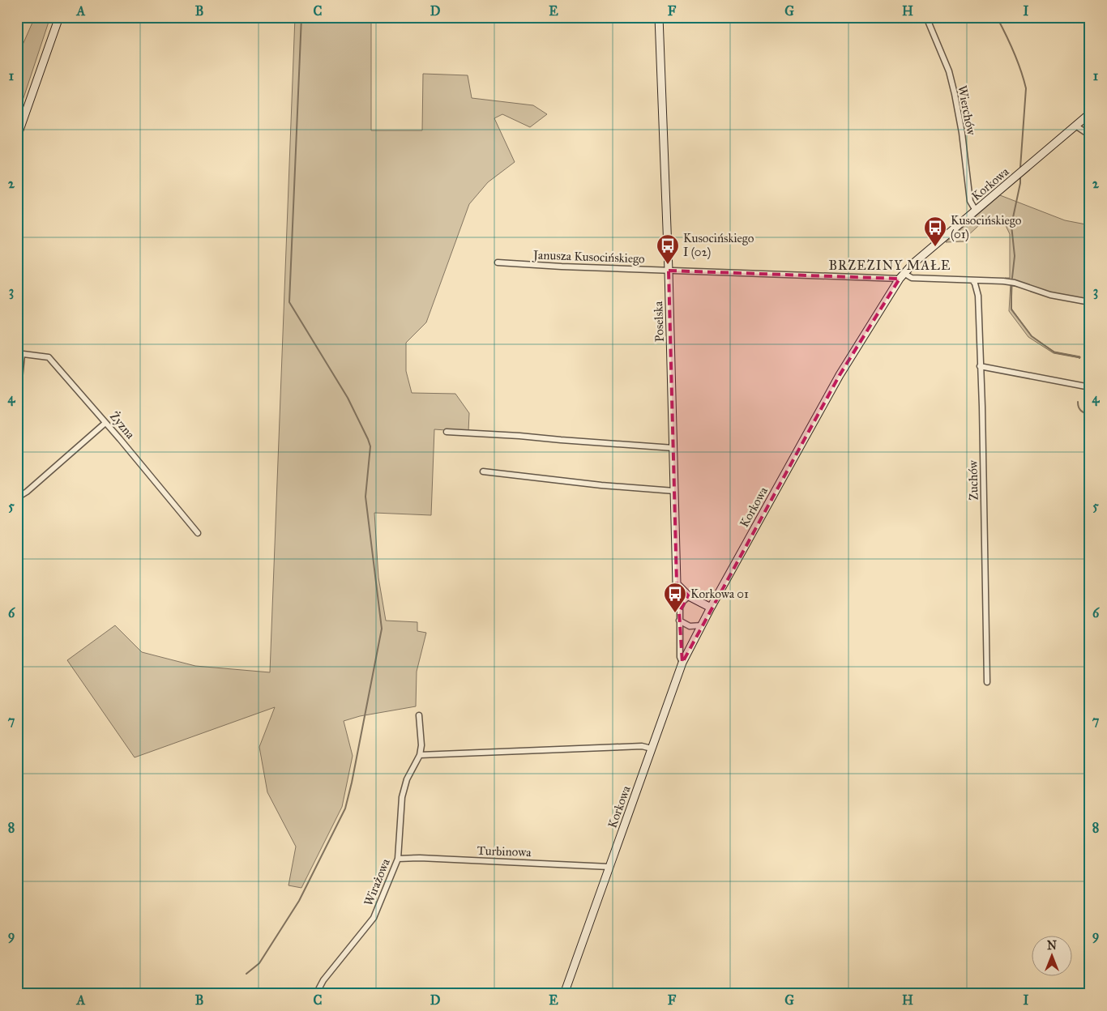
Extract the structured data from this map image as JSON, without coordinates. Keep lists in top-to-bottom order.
{
  "streets": {
    "street": [
      "Wierchów",
      "Korkowa",
      "Janusza Kusocińskiego",
      "Poselska",
      "Żyzna",
      "Zuchów",
      "Turbinowa",
      "Wirażowa"
    ]
  },
  "crossings": [
    ["Wierchów", "Korkowa"],
    ["Korkowa", "Janusza Kusocińskiego"],
    ["Korkowa", "Poselska"],
    ["Korkowa", "Turbinowa"],
    ["Janusza Kusocińskiego", "Poselska"],
    ["Janusza Kusocińskiego", "Zuchów"],
    ["Turbinowa", "Wirażowa"]
  ],
  "districts": ["BRZEZINY MAŁE"],
  "places": {
    "bus stop": ["Kusocińskiego (01)", "Kusocińskiego I (02)", "Korkowa 01"]
  },
  "north": "top",
  "grid": {
    "columns": [
      "A",
      "B",
      "C",
      "D",
      "E",
      "F",
      "G",
      "H",
      "I"
    ],
    "rows": [
      "1",
      "2",
      "3",
      "4",
      "5",
      "6",
      "7",
      "8",
      "9"
    ]
  }
}
